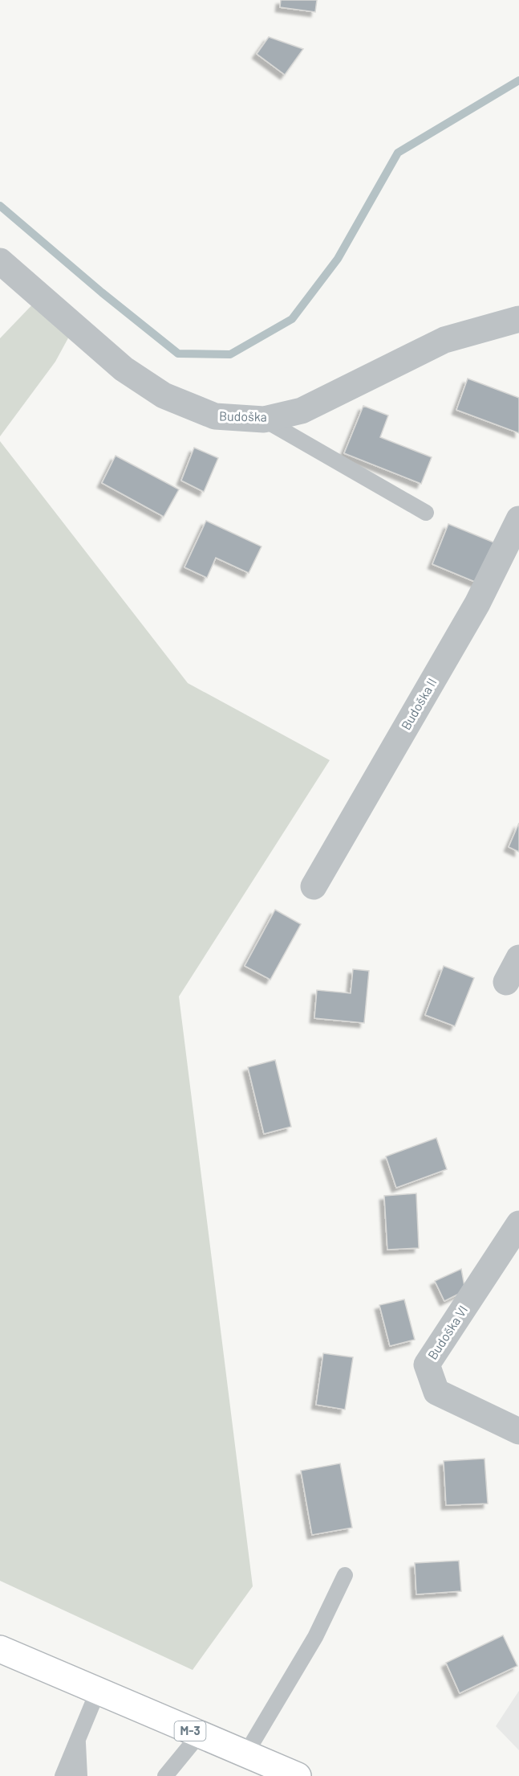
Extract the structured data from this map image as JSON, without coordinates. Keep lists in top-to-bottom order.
{
  "streets": {
    "main road": ["M-3"],
    "street": ["Budoška", "Budoška II", "Budoška VI"]
  }
}
